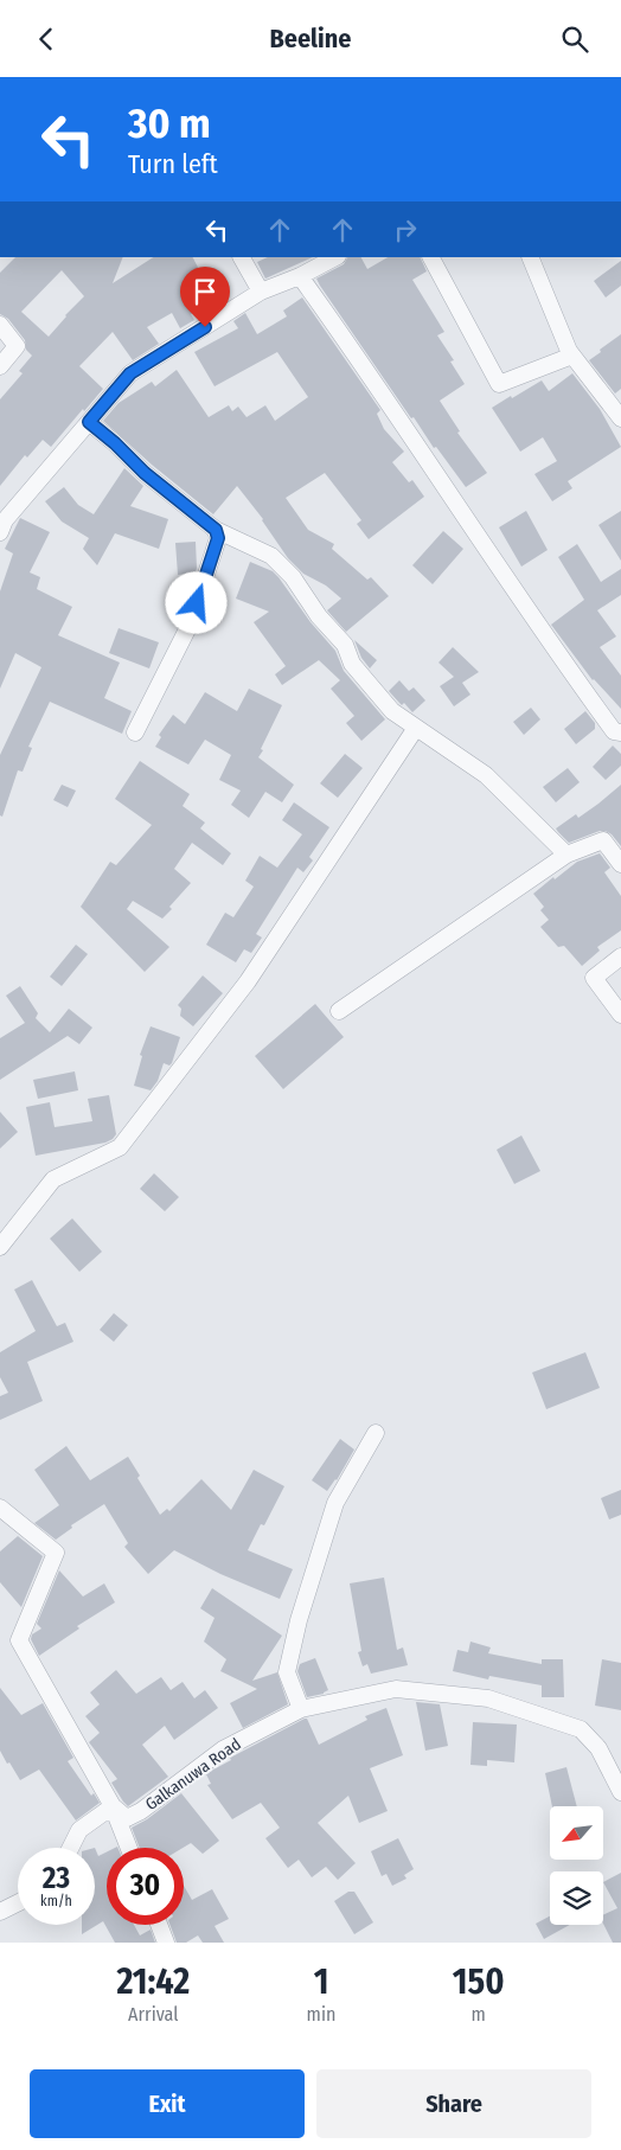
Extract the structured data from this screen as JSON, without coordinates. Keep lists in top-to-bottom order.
{
  "streets": {
    "street": ["Galkanuwa Road"]
  },
  "north": "bottom left",
  "page": {
    "header": "Beeline",
    "turn": ["30 m", "Turn left"],
    "speed": "23 km/h",
    "limit": "30",
    "eta": [
      "21:42",
      "Arrival",
      "1",
      "min",
      "150",
      "m"
    ],
    "buttons": ["Exit", "Share"]
  }
}
